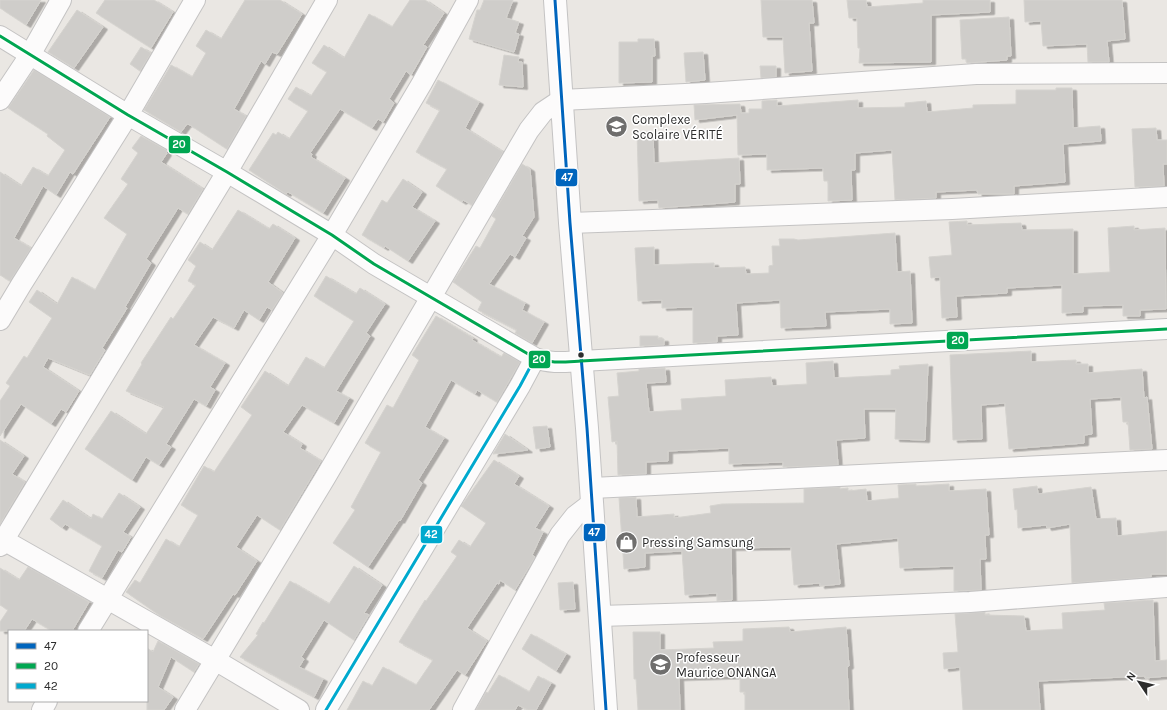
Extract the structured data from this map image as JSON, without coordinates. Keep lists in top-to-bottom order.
{
  "places": {
    "school or university": ["Complexe Scolaire VÉRITÉ", "Professeur Maurice ONANGA"],
    "shop": ["Pressing Samsung"]
  },
  "lines": ["transit line 47", "transit line 20", "transit line 42"],
  "legend": ["47", "20", "42"],
  "north": "top left"
}
